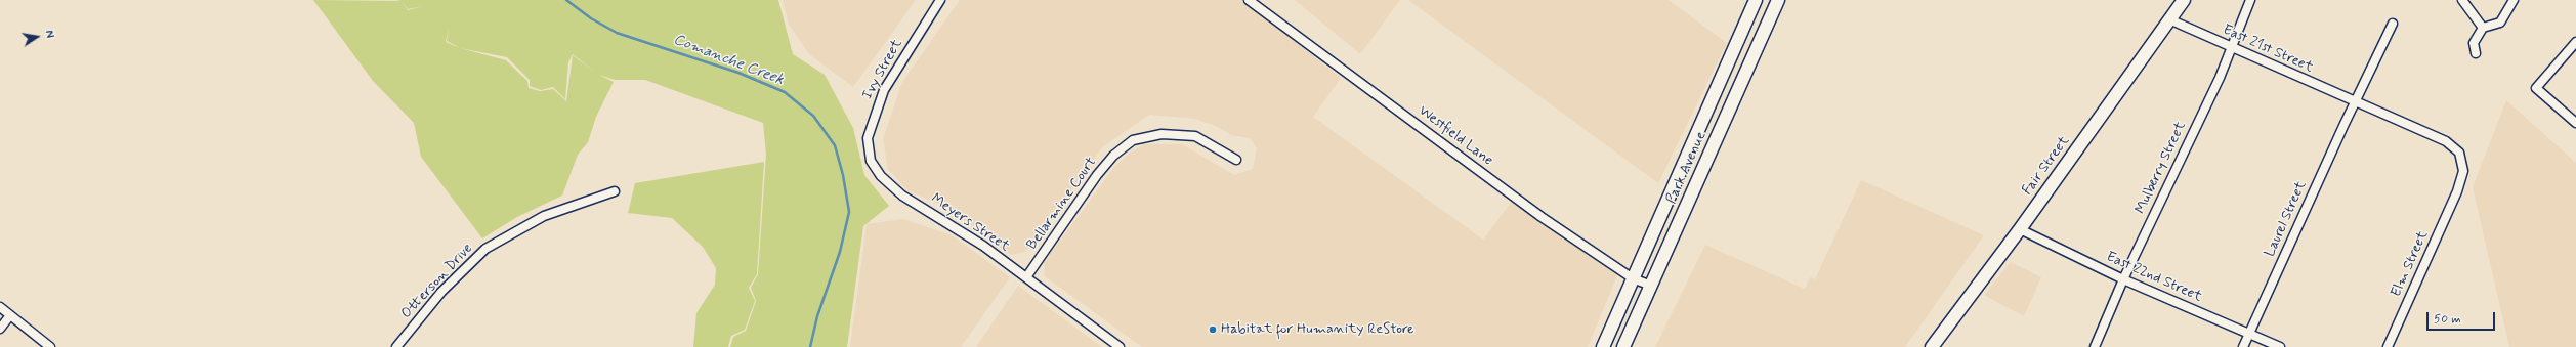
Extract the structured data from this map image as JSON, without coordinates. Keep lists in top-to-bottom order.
{
  "streets": {
    "main road": ["Fair Street", "Park Avenue"],
    "street": [
      "East 21st Street",
      "Ivy Street",
      "Westfield Lane",
      "Mulberry Street",
      "Bellarmine Court",
      "Laurel Street",
      "Meyers Street",
      "Elm Street",
      "East 22nd Street",
      "Otterson Drive"
    ]
  },
  "crossings": [
    ["East 21st Street", "Fair Street"],
    ["East 21st Street", "Mulberry Street"],
    ["East 21st Street", "Laurel Street"],
    ["East 21st Street", "Elm Street"],
    ["Ivy Street", "Meyers Street"],
    ["Westfield Lane", "Park Avenue"],
    ["Fair Street", "East 22nd Street"],
    ["Mulberry Street", "East 22nd Street"],
    ["Bellarmine Court", "Meyers Street"],
    ["Laurel Street", "Elm Street"],
    ["Laurel Street", "East 22nd Street"]
  ],
  "water": ["Comanche Creek"],
  "places": ["Habitat for Humanity ReStore"],
  "scale_bar": "50 m",
  "north": "right"
}
